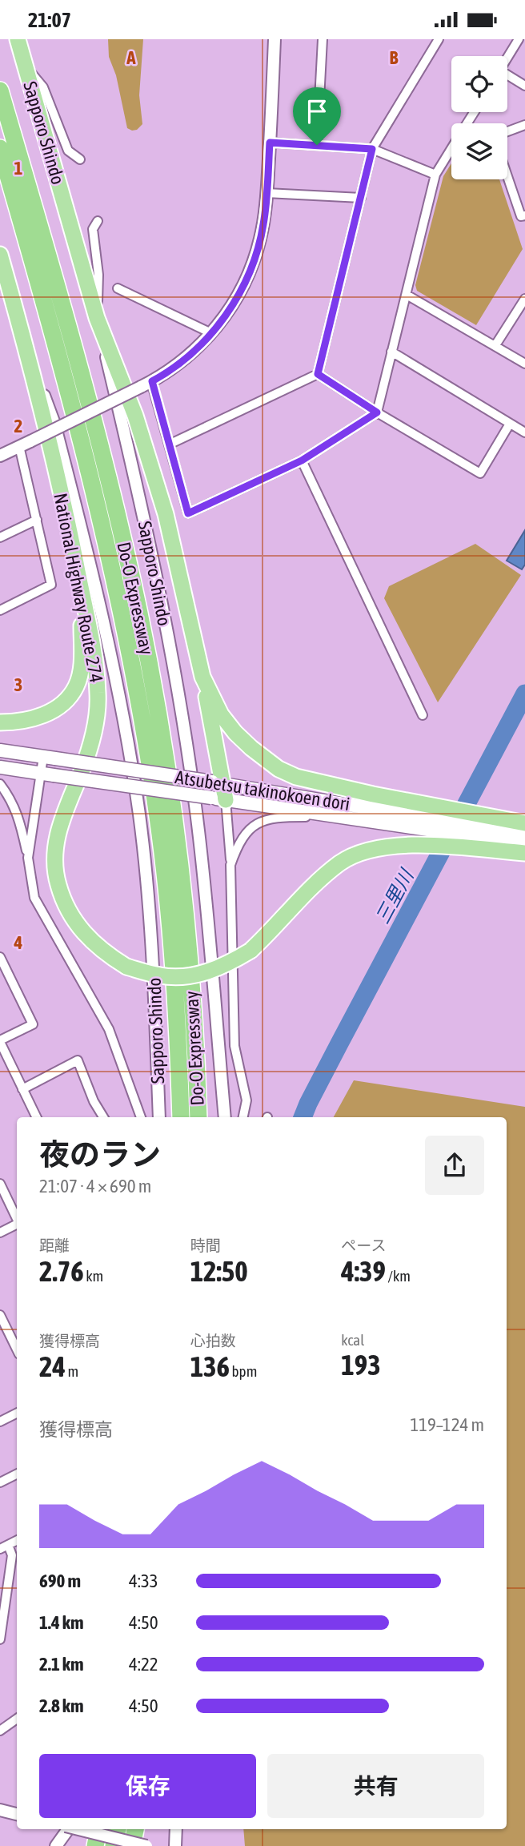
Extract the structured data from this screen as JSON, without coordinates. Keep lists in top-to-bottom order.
{
  "streets": {
    "highway": ["Sapporo Shindo", "National Highway Route 274", "Do-O Expressway"],
    "main road": ["Atsubetsu takinokoen dori"]
  },
  "crossings": [
    ["Sapporo Shindo", "National Highway Route 274"],
    ["National Highway Route 274", "Atsubetsu takinokoen dori"]
  ],
  "water": ["三里川"],
  "page": {
    "status": "21:07",
    "heading": ["夜のラン", "21:07 · 4 × 690 m"],
    "stats": [
      ["距離", "2.76 km"],
      ["時間", "12:50"],
      ["ペース", "4:39 /km"],
      ["獲得標高", "24 m"],
      ["心拍数", "136 bpm"],
      ["kcal", "193"]
    ],
    "chart": ["獲得標高", "119–124 m"],
    "list": [
      {
        "name": "690 m",
        "note": "4:33"
      },
      {
        "name": "1.4 km",
        "note": "4:50"
      },
      {
        "name": "2.1 km",
        "note": "4:22"
      },
      {
        "name": "2.8 km",
        "note": "4:50"
      }
    ],
    "buttons": ["保存", "共有"]
  },
  "grid": {
    "columns": ["A", "B"],
    "rows": [
      "1",
      "2",
      "3",
      "4"
    ]
  }
}
